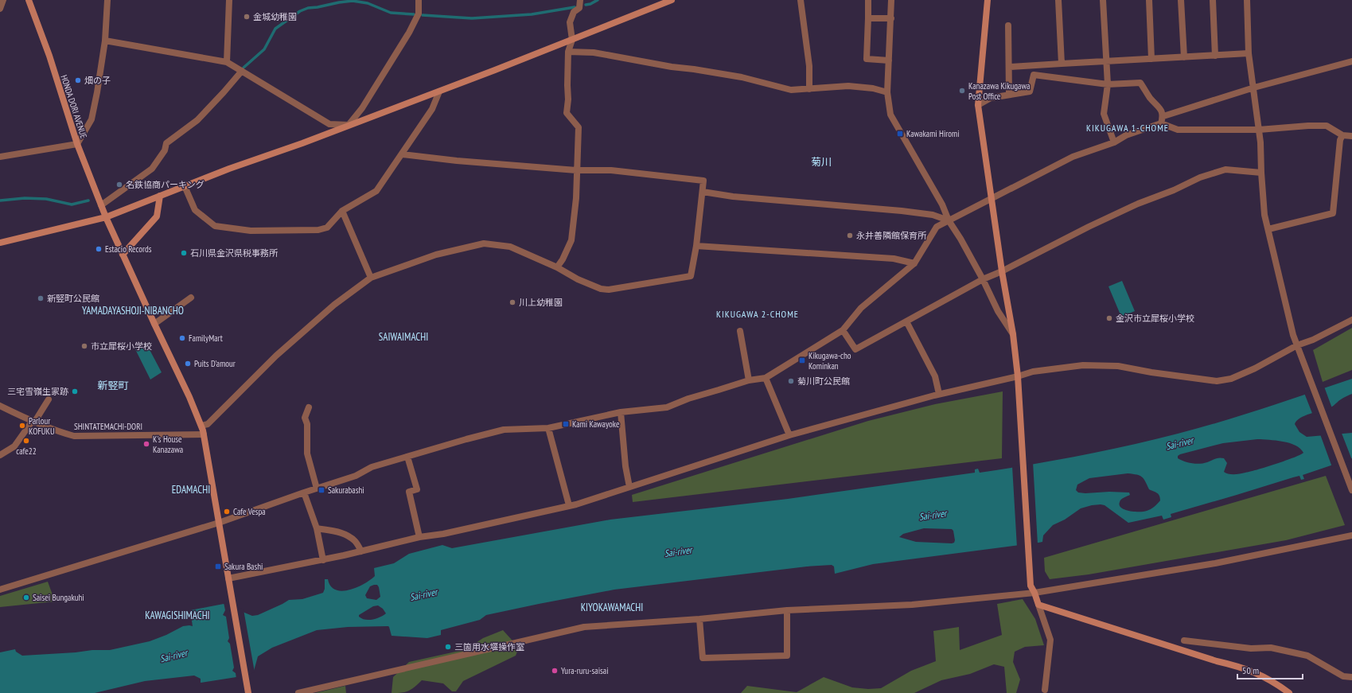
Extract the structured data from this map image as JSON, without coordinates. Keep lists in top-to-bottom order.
{
  "streets": {
    "street": ["HONDA DORI AVENUE", "SHINTATEMACHI-DORI"]
  },
  "crossings": [
    ["HONDA DORI AVENUE", "SHINTATEMACHI-DORI"]
  ],
  "districts": [
    "KIKUGAWA 1-CHOME",
    "菊川",
    "YAMADAYASHOJI-NIBANCHO",
    "KIKUGAWA 2-CHOME",
    "SAIWAIMACHI",
    "新竪町",
    "EDAMACHI",
    "KIYOKAWAMACHI",
    "KAWAGISHIMACHI"
  ],
  "water": ["Sai-river"],
  "places": {
    "other": [
      "金城幼稚園",
      "畑の子",
      "Kanazawa Kikugawa Post Office",
      "名鉄協商パーキング",
      "永井善隣館保育所",
      "Estacio Records",
      "石川県金沢県税事務所",
      "新竪町公民館",
      "川上幼稚園",
      "金沢市立犀桜小学校",
      "FamilyMart",
      "市立犀桜小学校",
      "Puits D'amour",
      "菊川町公民館",
      "三宅雪嶺生家跡",
      "Parlour KOFUKU",
      "cafe22",
      "K's House Kanazawa",
      "Cafe Vespa",
      "Saisei Bungakuhi",
      "三箇用水堰操作室",
      "Yura-ruru-saisai"
    ],
    "transit": [
      "Kawakami Hiromi",
      "Kikugawa-cho Kominkan",
      "Kami Kawayoke",
      "Sakurabashi",
      "Sakura Bashi"
    ]
  },
  "scale_bar": "50 m"
}
